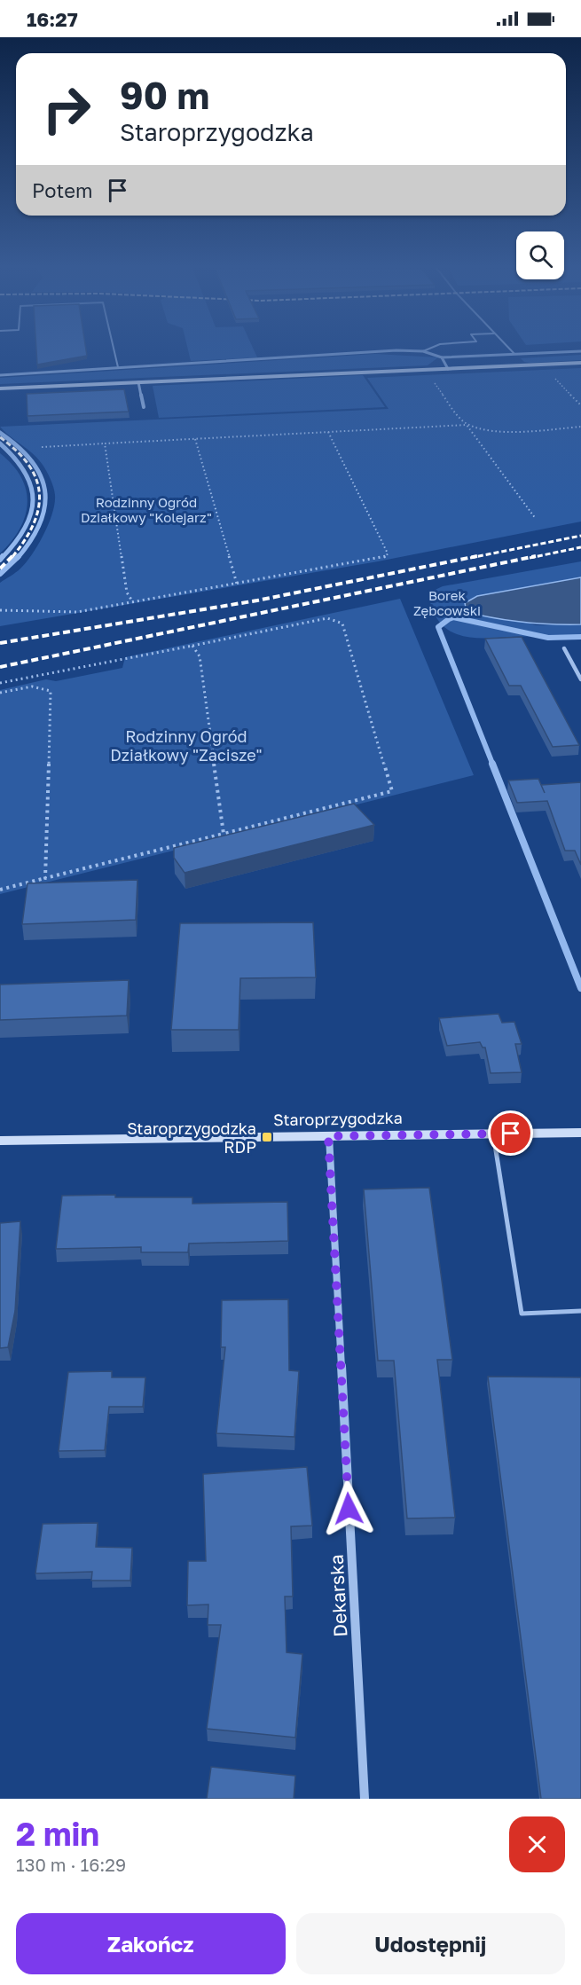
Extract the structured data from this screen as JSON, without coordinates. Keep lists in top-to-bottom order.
{
  "streets": {
    "main road": ["Staroprzygodzka"],
    "street": ["Dekarska"]
  },
  "crossings": [
    ["Staroprzygodzka", "Dekarska"]
  ],
  "parks": ["Rodzinny Ogród Działkowy \"Kolejarz\"", "Borek Zębcowski", "Rodzinny Ogród Działkowy \"Zacisze\""],
  "places": {
    "transit": ["Staroprzygodzka RDP"]
  },
  "page": {
    "status": "16:27",
    "turn": ["90 m", "Staroprzygodzka"],
    "then": "Potem",
    "heading": ["2 min", "130 m · 16:29"],
    "buttons": ["Zakończ", "Udostępnij"]
  }
}
